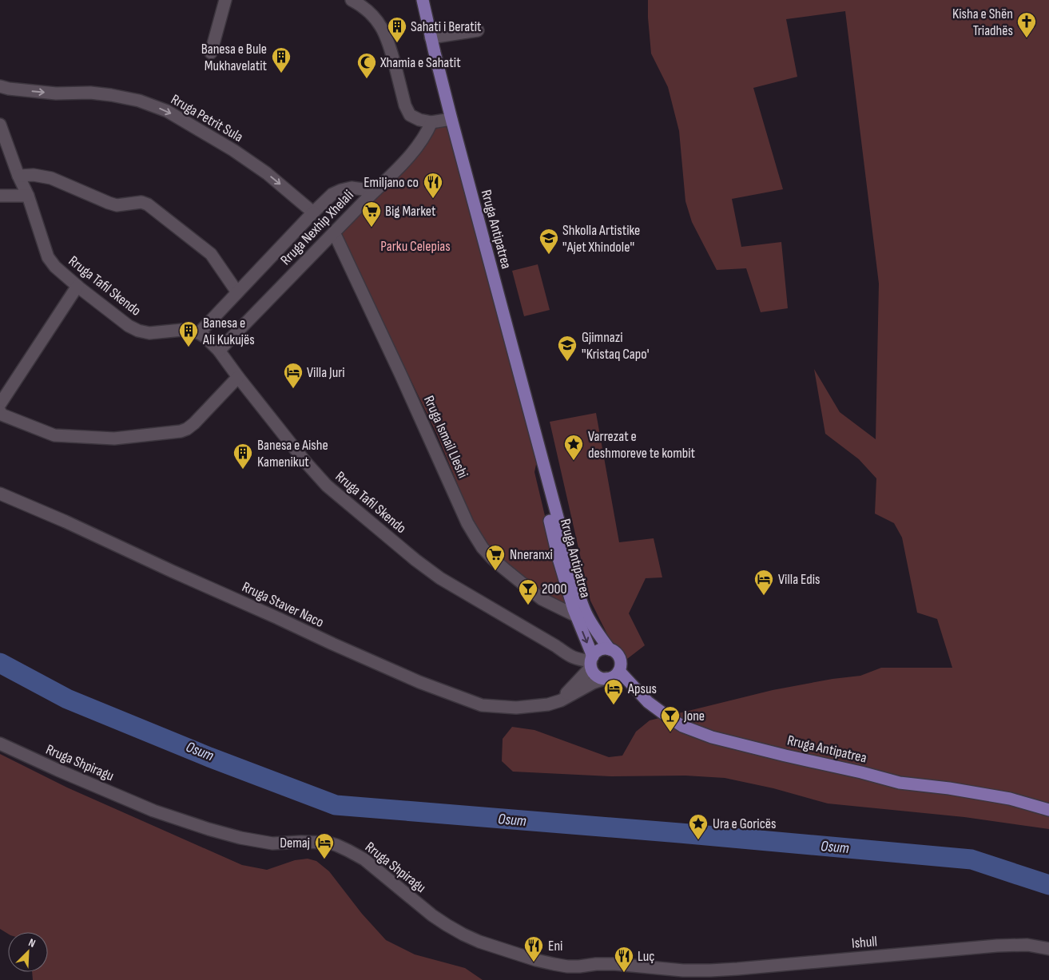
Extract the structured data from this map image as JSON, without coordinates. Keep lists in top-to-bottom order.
{
  "streets": {
    "main road": ["Rruga Antipatrea"],
    "street": [
      "Rruga Petrit Sula",
      "Rruga Nexhip Xhelali",
      "Rruga Tafil Skendo",
      "Rruga Ismail Lleshi",
      "Rruga Staver Naco",
      "Rruga Shpiragu",
      "Ishull"
    ]
  },
  "crossings": [
    ["Rruga Nexhip Xhelali", "Rruga Tafil Skendo"],
    ["Rruga Nexhip Xhelali", "Rruga Ismail Lleshi"],
    ["Rruga Antipatrea", "Rruga Tafil Skendo"],
    ["Rruga Antipatrea", "Rruga Ismail Lleshi"],
    ["Rruga Antipatrea", "Rruga Staver Naco"],
    ["Rruga Tafil Skendo", "Rruga Staver Naco"],
    ["Rruga Shpiragu", "Ishull"]
  ],
  "water": ["Osum"],
  "parks": ["Parku Celepias"],
  "places": {
    "church": ["Kisha e Shën Triadhës"],
    "building": [
      "Sahati i Beratit",
      "Banesa e Bule Mukhavelatit",
      "Banesa e Ali Kukujës",
      "Banesa e Aishe Kamenikut"
    ],
    "mosque": ["Xhamia e Sahatit"],
    "restaurant": ["Emiljano co", "Eni", "Luç"],
    "supermarket": ["Big Market", "Nneranxi"],
    "school or university": ["Shkolla Artistike ''Ajet Xhindole''", "Gjimnazi ''Kristaq Capo'"],
    "hotel": [
      "Villa Juri",
      "Villa Edis",
      "Apsus",
      "Demaj"
    ],
    "place": ["Varrezat e deshmoreve te kombit", "Ura e Goricës"],
    "bar": ["2000", "Jone"]
  },
  "north": "top right"
}
